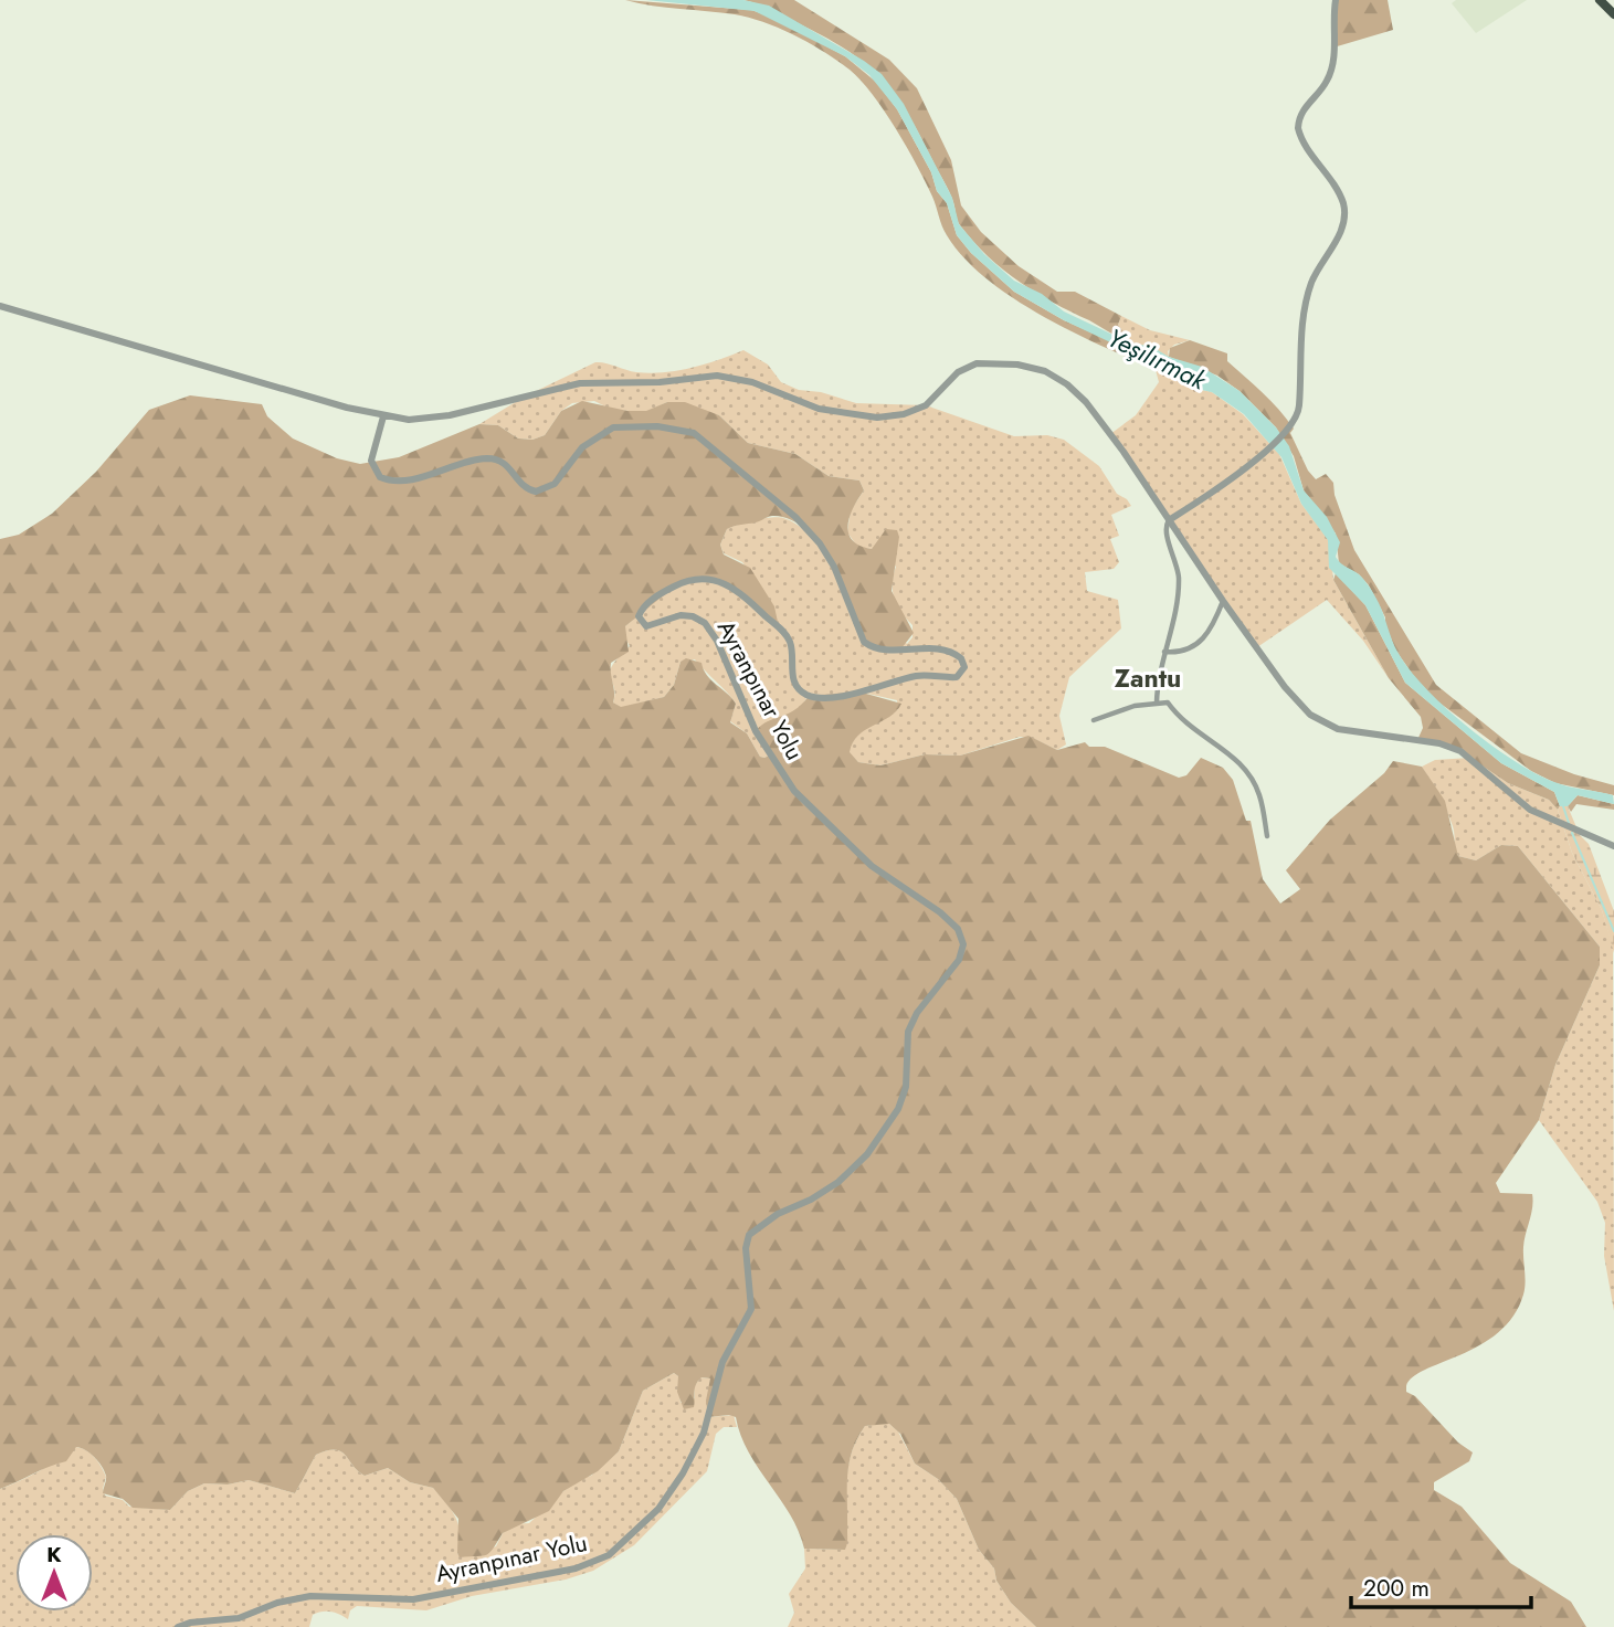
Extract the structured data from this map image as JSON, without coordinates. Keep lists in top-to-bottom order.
{
  "streets": {
    "street": ["Ayranpınar Yolu"]
  },
  "districts": ["Zantu"],
  "water": ["Yeşilırmak"],
  "scale_bar": "200 m",
  "north": "top"
}
